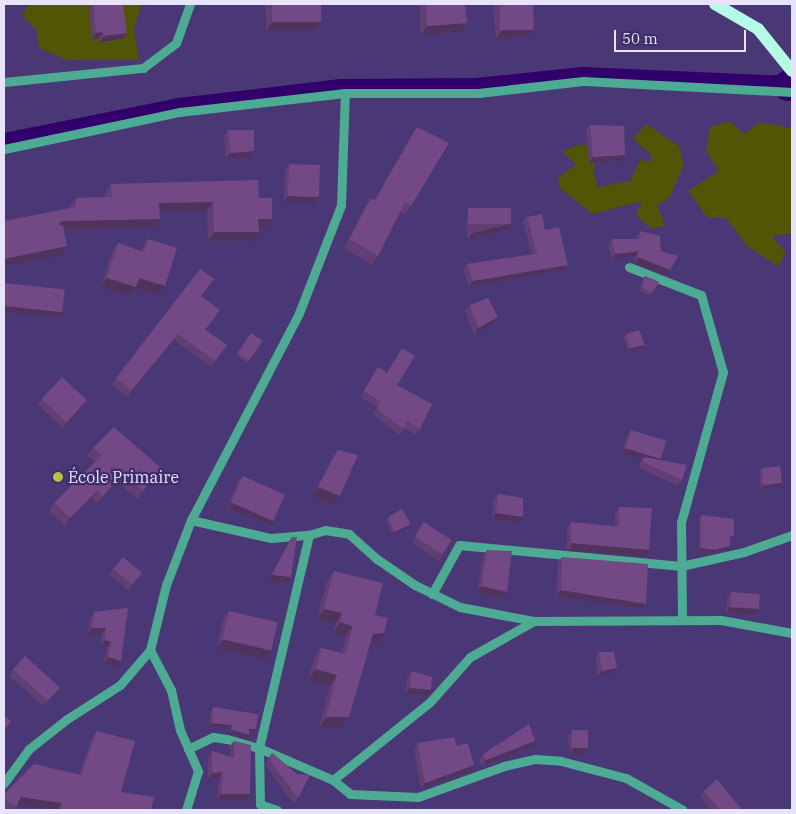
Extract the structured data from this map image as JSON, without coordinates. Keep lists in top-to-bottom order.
{
  "places": ["École Primaire"],
  "scale_bar": "50 m"
}
